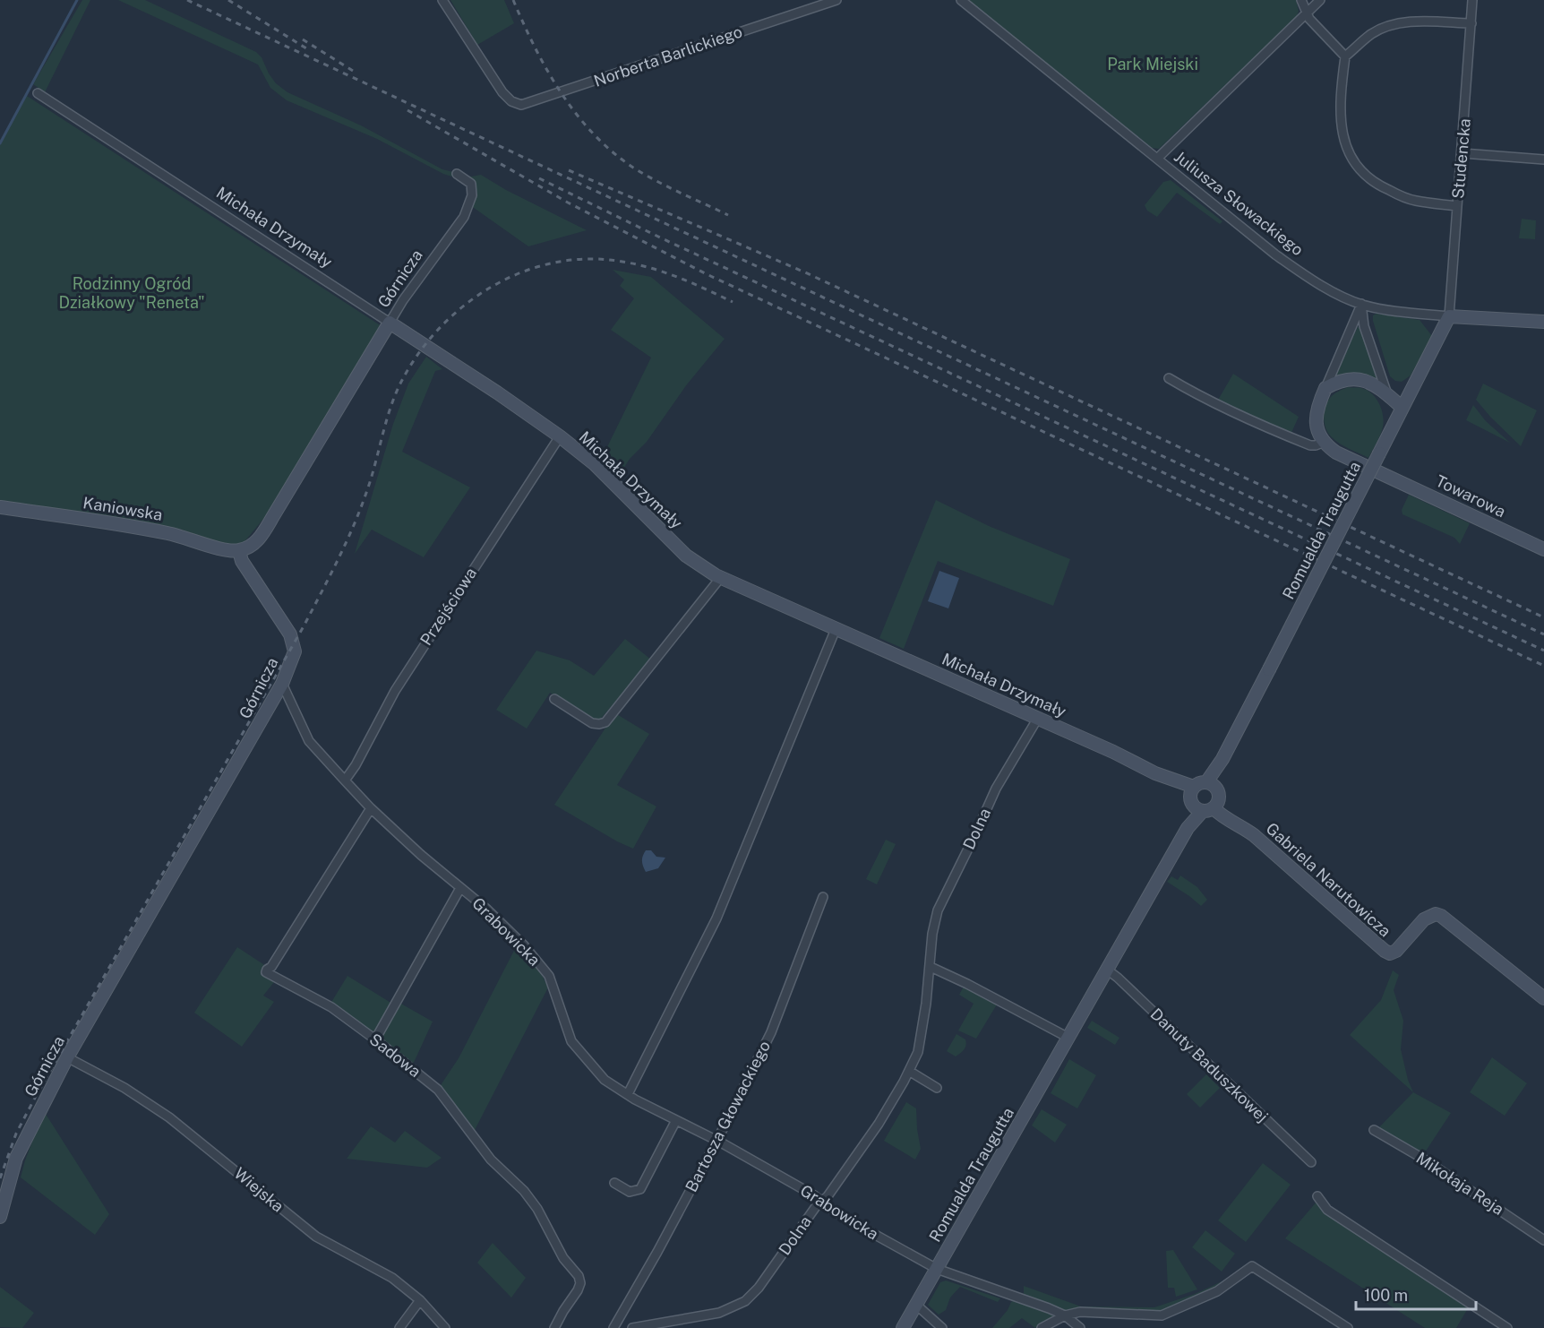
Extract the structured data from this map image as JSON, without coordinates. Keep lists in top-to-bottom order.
{
  "streets": {
    "street": [
      "Norberta Barlickiego",
      "Studencka",
      "Juliusza Słowackiego",
      "Michała Drzymały",
      "Górnicza",
      "Towarowa",
      "Kaniowska",
      "Romualda Traugutta",
      "Przejściowa",
      "Dolna",
      "Gabriela Narutowicza",
      "Grabowicka",
      "Sadowa",
      "Danuty Baduszkowej",
      "Bartosza Głowackiego",
      "Mikołaja Reja",
      "Wiejska"
    ]
  },
  "crossings": [
    ["Studencka", "Juliusza Słowackiego"],
    ["Studencka", "Romualda Traugutta"],
    ["Juliusza Słowackiego", "Romualda Traugutta"],
    ["Michała Drzymały", "Górnicza"],
    ["Michała Drzymały", "Romualda Traugutta"],
    ["Michała Drzymały", "Przejściowa"],
    ["Michała Drzymały", "Dolna"],
    ["Michała Drzymały", "Gabriela Narutowicza"],
    ["Górnicza", "Kaniowska"],
    ["Górnicza", "Grabowicka"],
    ["Górnicza", "Wiejska"],
    ["Romualda Traugutta", "Grabowicka"],
    ["Romualda Traugutta", "Danuty Baduszkowej"],
    ["Przejściowa", "Grabowicka"],
    ["Dolna", "Grabowicka"],
    ["Grabowicka", "Sadowa"],
    ["Grabowicka", "Bartosza Głowackiego"]
  ],
  "parks": ["Park Miejski", "Rodzinny Ogród Działkowy \"Reneta\""],
  "scale_bar": "100 m"
}
